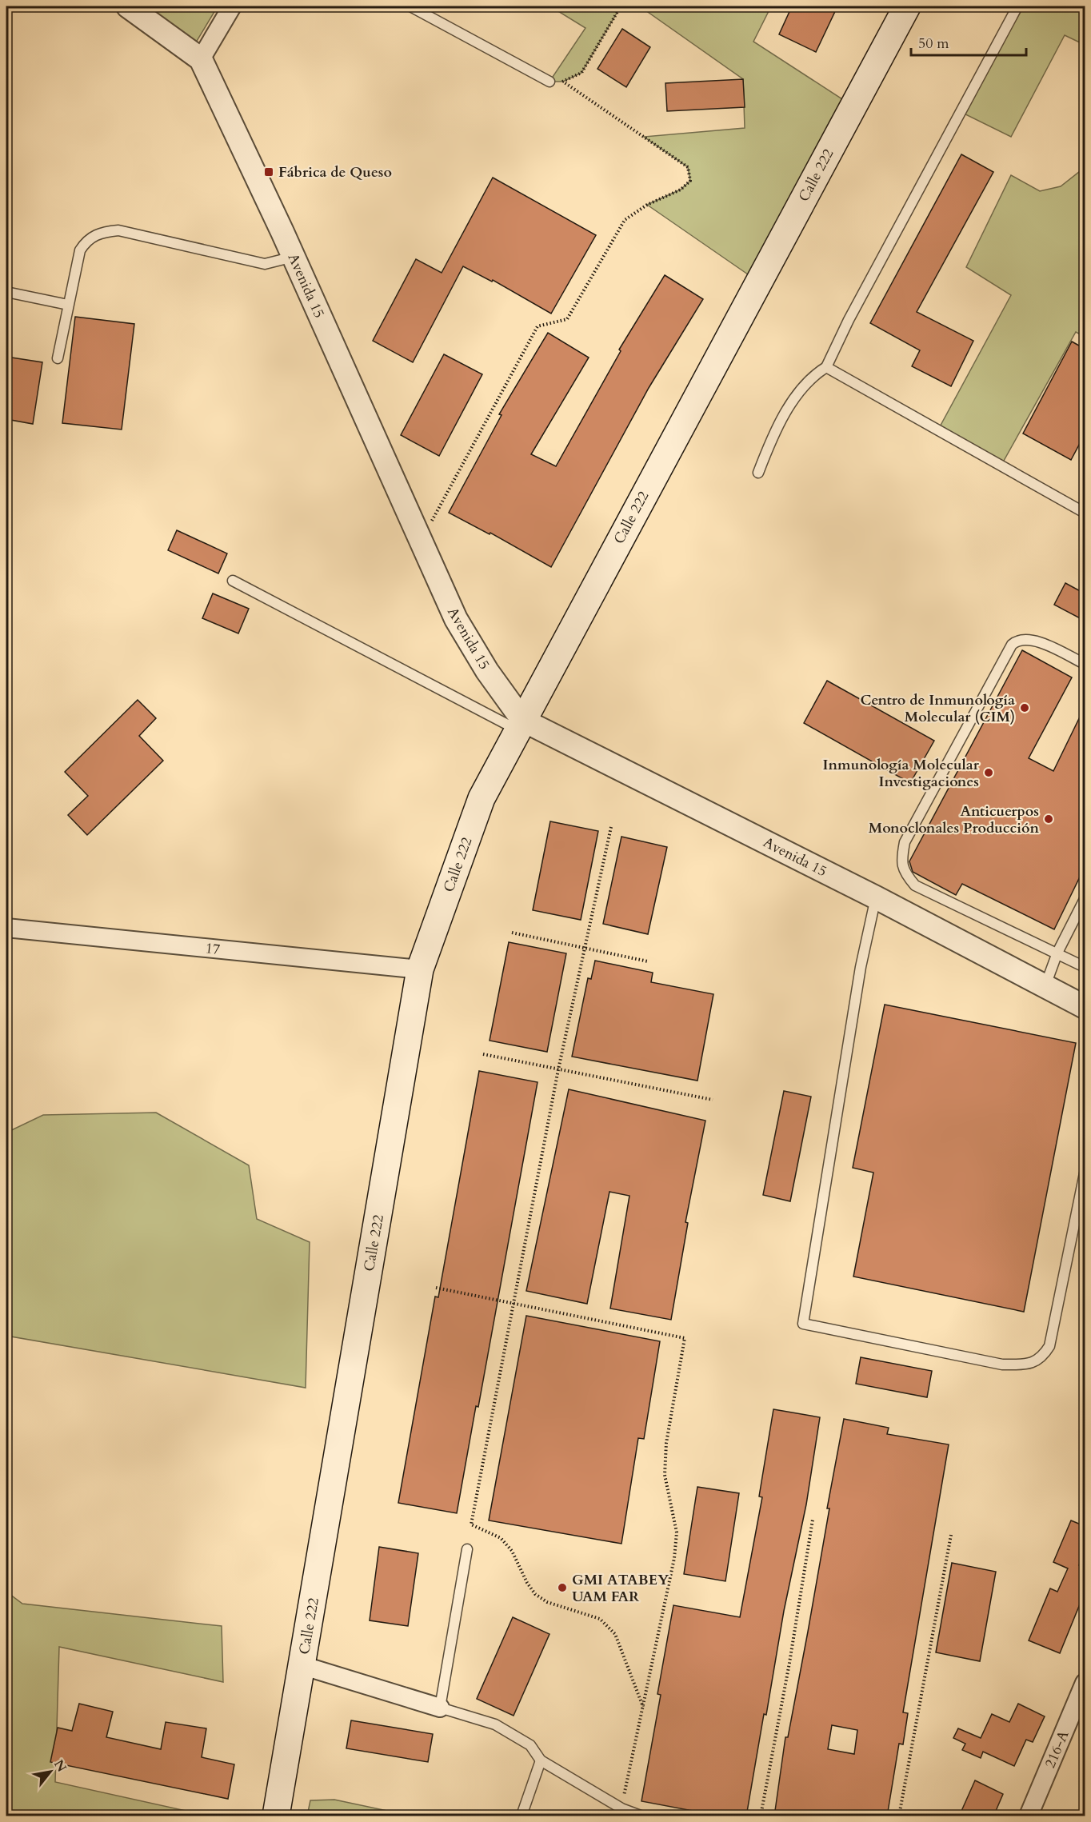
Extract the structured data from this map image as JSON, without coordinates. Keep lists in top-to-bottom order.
{
  "streets": {
    "main road": ["Calle 222"],
    "street": ["Avenida 15", "17", "216-A"]
  },
  "crossings": [
    ["Calle 222", "Avenida 15"],
    ["Calle 222", "17"]
  ],
  "places": {
    "transit": ["Fábrica de Queso"],
    "other": [
      "Centro de Inmunología Molecular (CIM)",
      "Inmunología Molecular Investigaciones",
      "Anticuerpos Monoclonales Producción",
      "GMI ATABEY UAM FAR"
    ]
  },
  "scale_bar": "50 m",
  "north": "top right"
}
